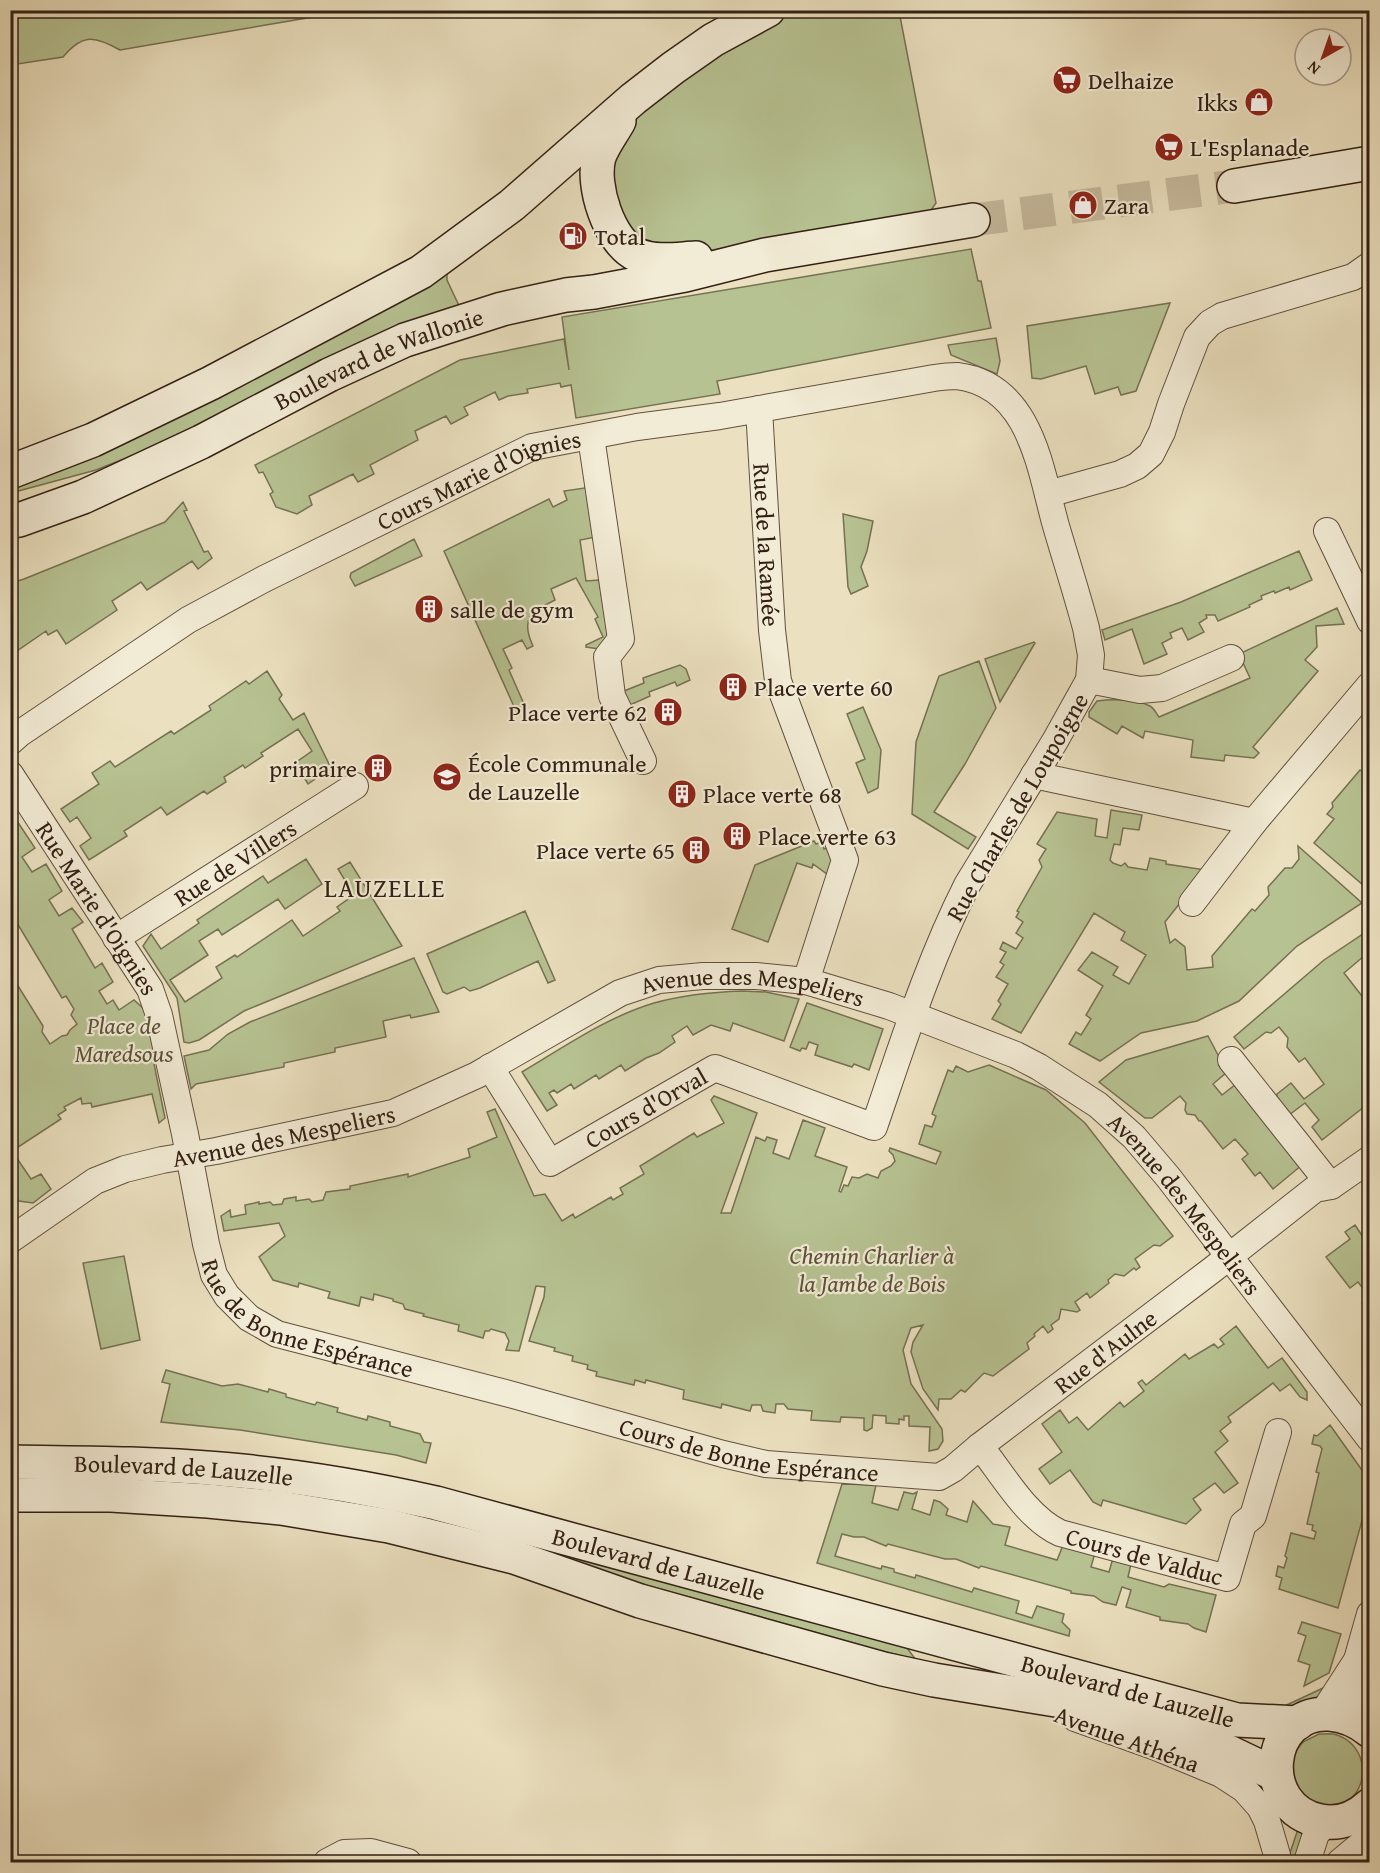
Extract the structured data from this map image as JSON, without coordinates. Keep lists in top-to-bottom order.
{
  "streets": {
    "main road": ["Boulevard de Wallonie", "Boulevard de Lauzelle"],
    "street": [
      "Cours Marie d'Oignies",
      "Rue de la Ramée",
      "Rue Charles de Loupoigne",
      "Rue de Villers",
      "Rue Marie d'Oignies",
      "Avenue des Mespeliers",
      "Cours d'Orval",
      "Rue de Bonne Espérance",
      "Rue d'Aulne",
      "Cours de Bonne Espérance",
      "Cours de Valduc",
      "Avenue Athéna"
    ]
  },
  "crossings": [
    ["Cours Marie d'Oignies", "Rue de la Ramée"],
    ["Cours Marie d'Oignies", "Rue Charles de Loupoigne"],
    ["Rue de la Ramée", "Avenue des Mespeliers"],
    ["Rue Charles de Loupoigne", "Avenue des Mespeliers"],
    ["Rue Charles de Loupoigne", "Cours d'Orval"],
    ["Rue de Villers", "Rue Marie d'Oignies"],
    ["Rue Marie d'Oignies", "Avenue des Mespeliers"],
    ["Rue Marie d'Oignies", "Rue de Bonne Espérance"],
    ["Avenue des Mespeliers", "Cours d'Orval"],
    ["Avenue des Mespeliers", "Rue de Bonne Espérance"],
    ["Avenue des Mespeliers", "Rue d'Aulne"],
    ["Rue de Bonne Espérance", "Cours de Bonne Espérance"],
    ["Rue d'Aulne", "Cours de Bonne Espérance"],
    ["Rue d'Aulne", "Cours de Valduc"],
    ["Cours de Bonne Espérance", "Cours de Valduc"],
    ["Boulevard de Lauzelle", "Avenue Athéna"]
  ],
  "districts": ["LAUZELLE"],
  "parks": ["Place de Maredsous", "Chemin Charlier à la Jambe de Bois"],
  "places": {
    "supermarket": ["Delhaize", "L'Esplanade"],
    "shop": ["Ikks", "Zara"],
    "fuel station": ["Total"],
    "building": [
      "salle de gym",
      "Place verte 60",
      "Place verte 62",
      "primaire",
      "Place verte 68",
      "Place verte 63",
      "Place verte 65"
    ],
    "school or university": ["École Communale de Lauzelle"]
  },
  "north": "bottom left"
}
